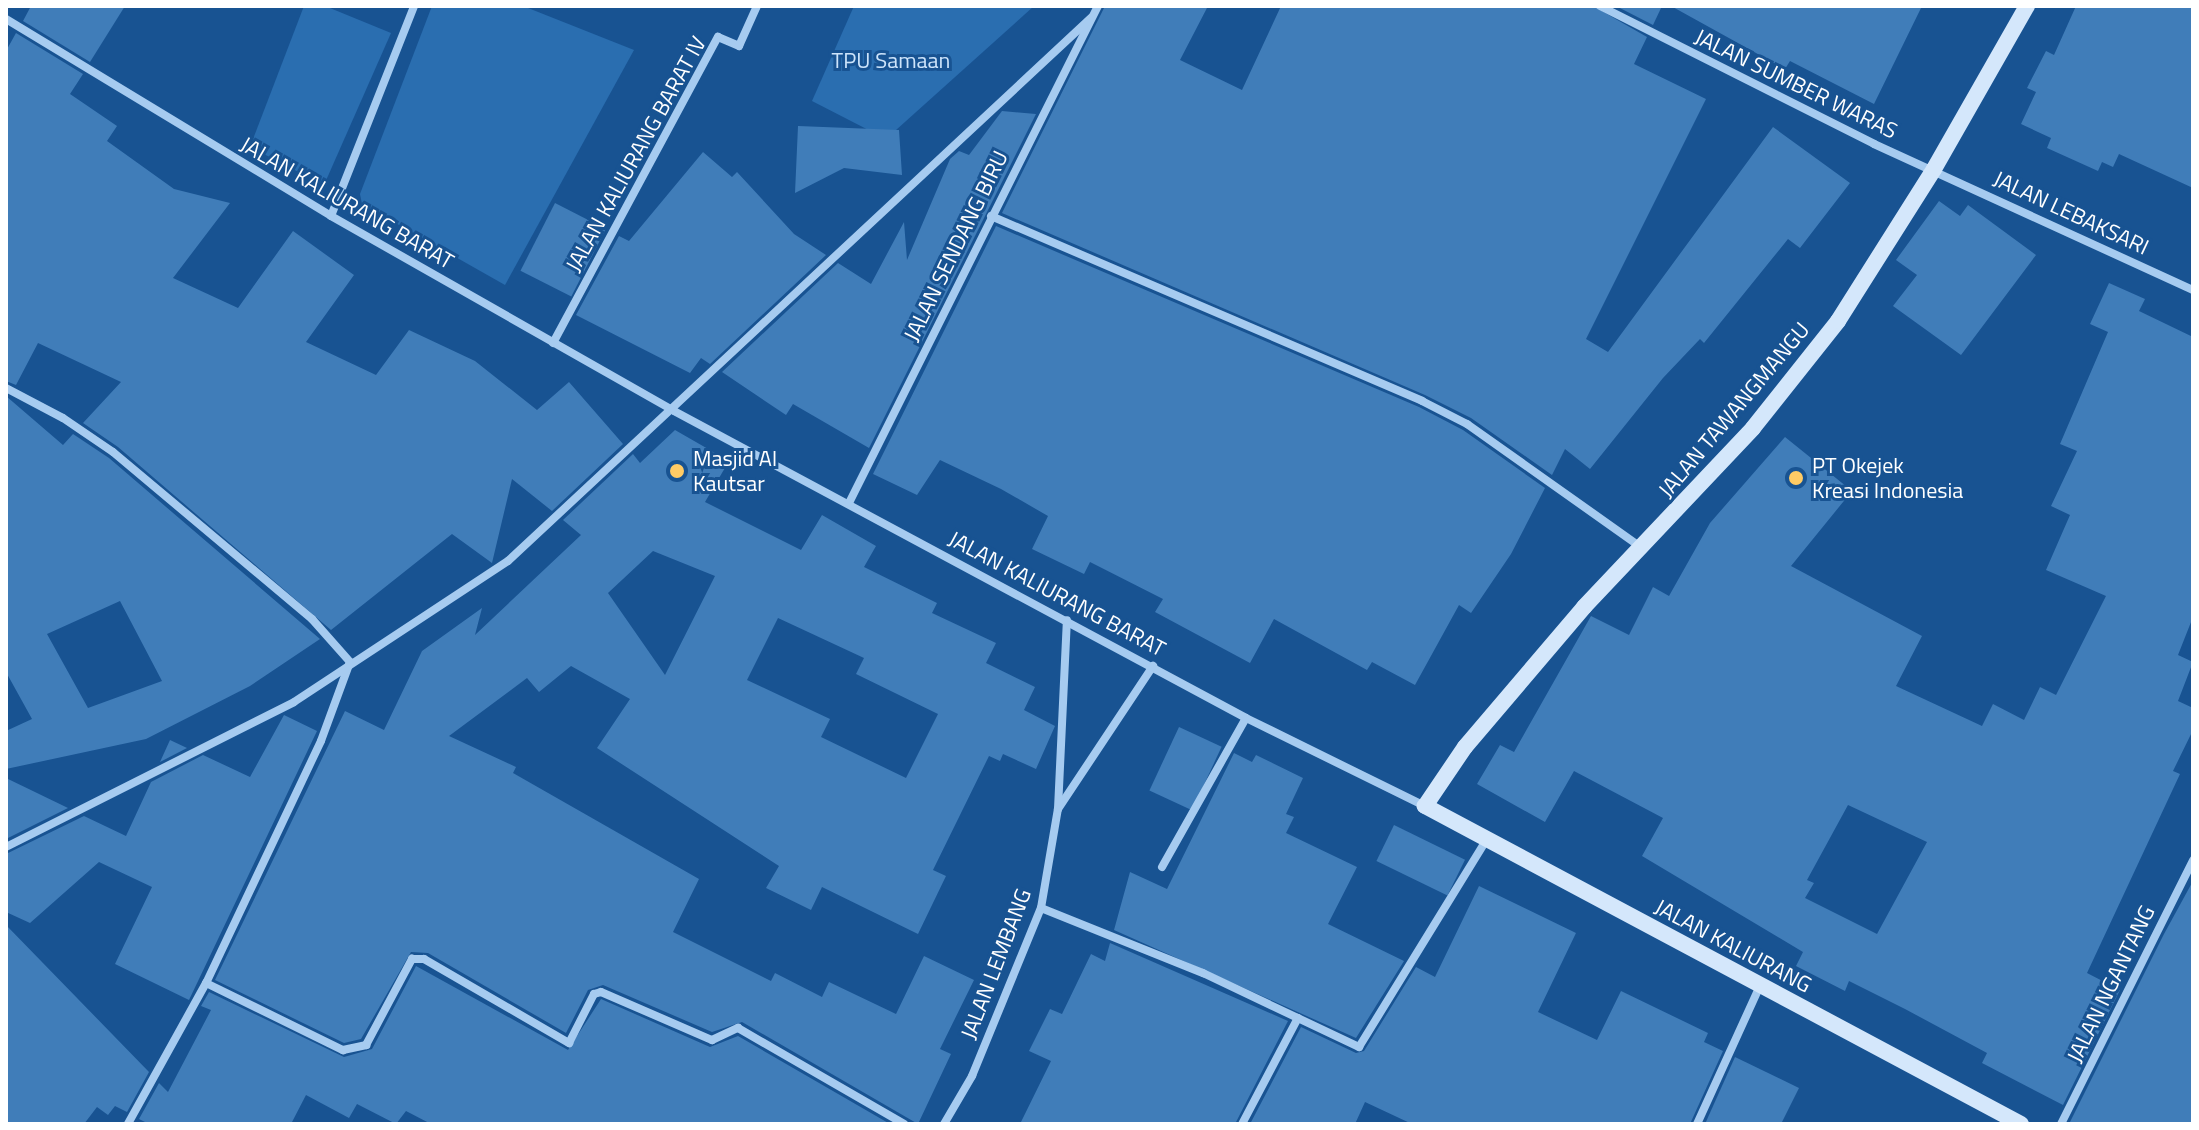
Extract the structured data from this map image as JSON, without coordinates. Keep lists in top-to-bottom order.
{
  "streets": {
    "main road": ["JALAN TAWANGMANGU", "JALAN KALIURANG"],
    "street": [
      "JALAN SUMBER WARAS",
      "JALAN KALIURANG BARAT IV",
      "JALAN KALIURANG BARAT",
      "JALAN LEBAKSARI",
      "JALAN SENDANG BIRU",
      "JALAN LEMBANG",
      "JALAN NGANTANG"
    ]
  },
  "crossings": [
    ["JALAN SUMBER WARAS", "JALAN LEBAKSARI"],
    ["JALAN SUMBER WARAS", "JALAN TAWANGMANGU"],
    ["JALAN KALIURANG BARAT IV", "JALAN KALIURANG BARAT"],
    ["JALAN KALIURANG BARAT", "JALAN SENDANG BIRU"],
    ["JALAN KALIURANG BARAT", "JALAN TAWANGMANGU"],
    ["JALAN KALIURANG BARAT", "JALAN KALIURANG"],
    ["JALAN KALIURANG BARAT", "JALAN LEMBANG"],
    ["JALAN LEBAKSARI", "JALAN TAWANGMANGU"],
    ["JALAN TAWANGMANGU", "JALAN KALIURANG"]
  ],
  "parks": ["TPU Samaan"],
  "places": ["Masjid Al Kautsar", "PT Okejek Kreasi Indonesia"]
}
